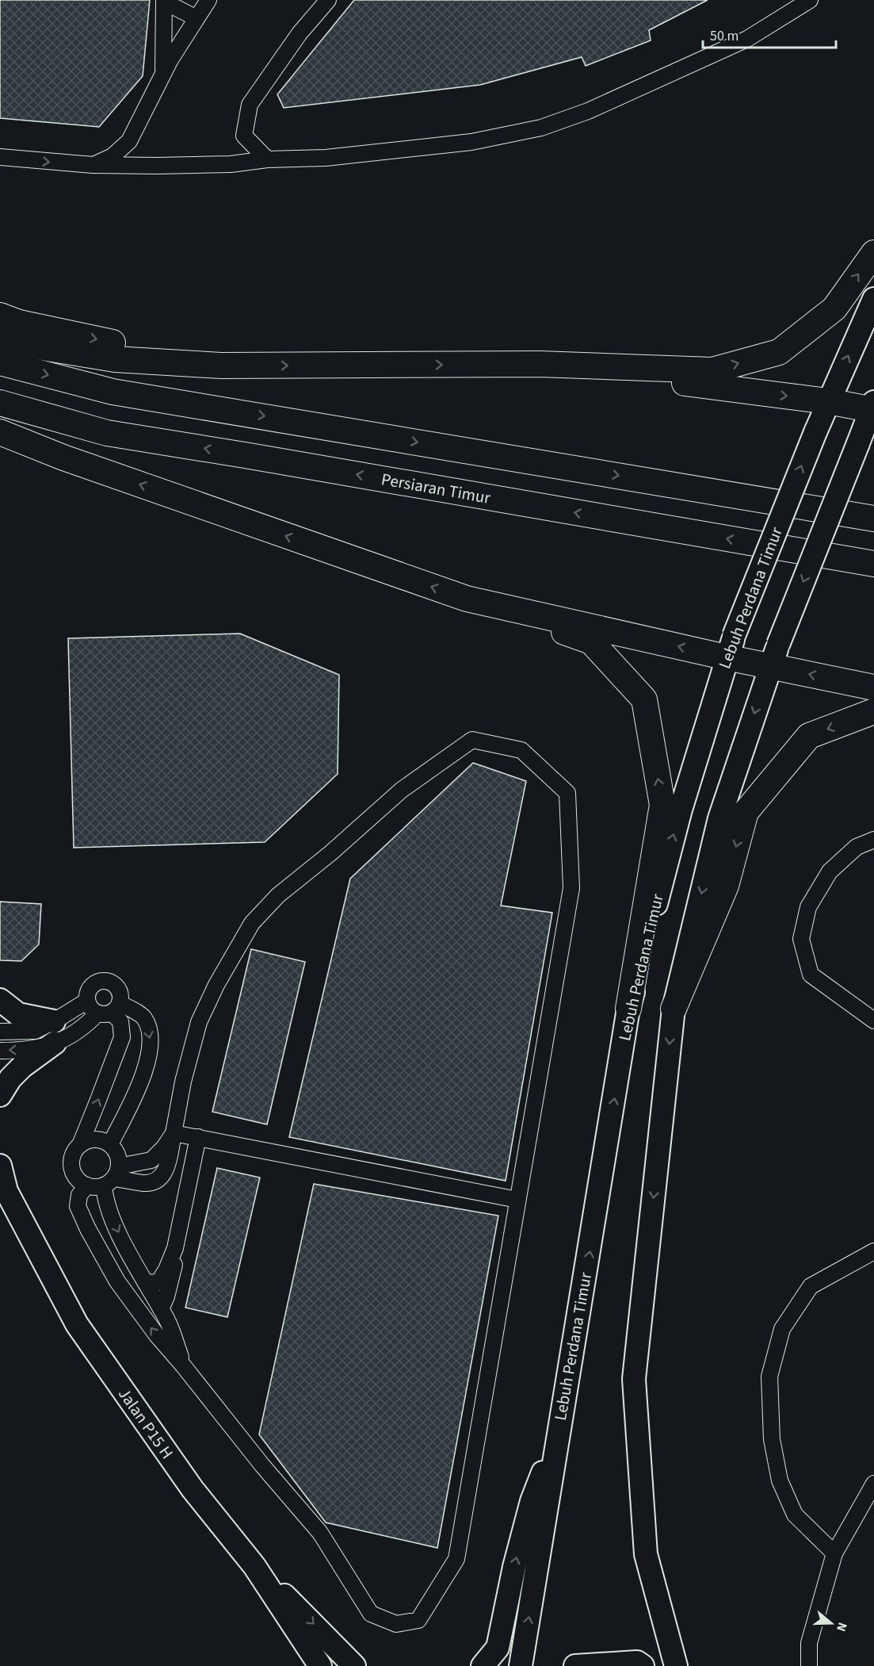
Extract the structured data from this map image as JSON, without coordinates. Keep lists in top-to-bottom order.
{
  "streets": {
    "main road": ["Persiaran Timur", "Lebuh Perdana Timur", "Jalan P15 H"]
  },
  "scale_bar": "50 m",
  "north": "right"
}
